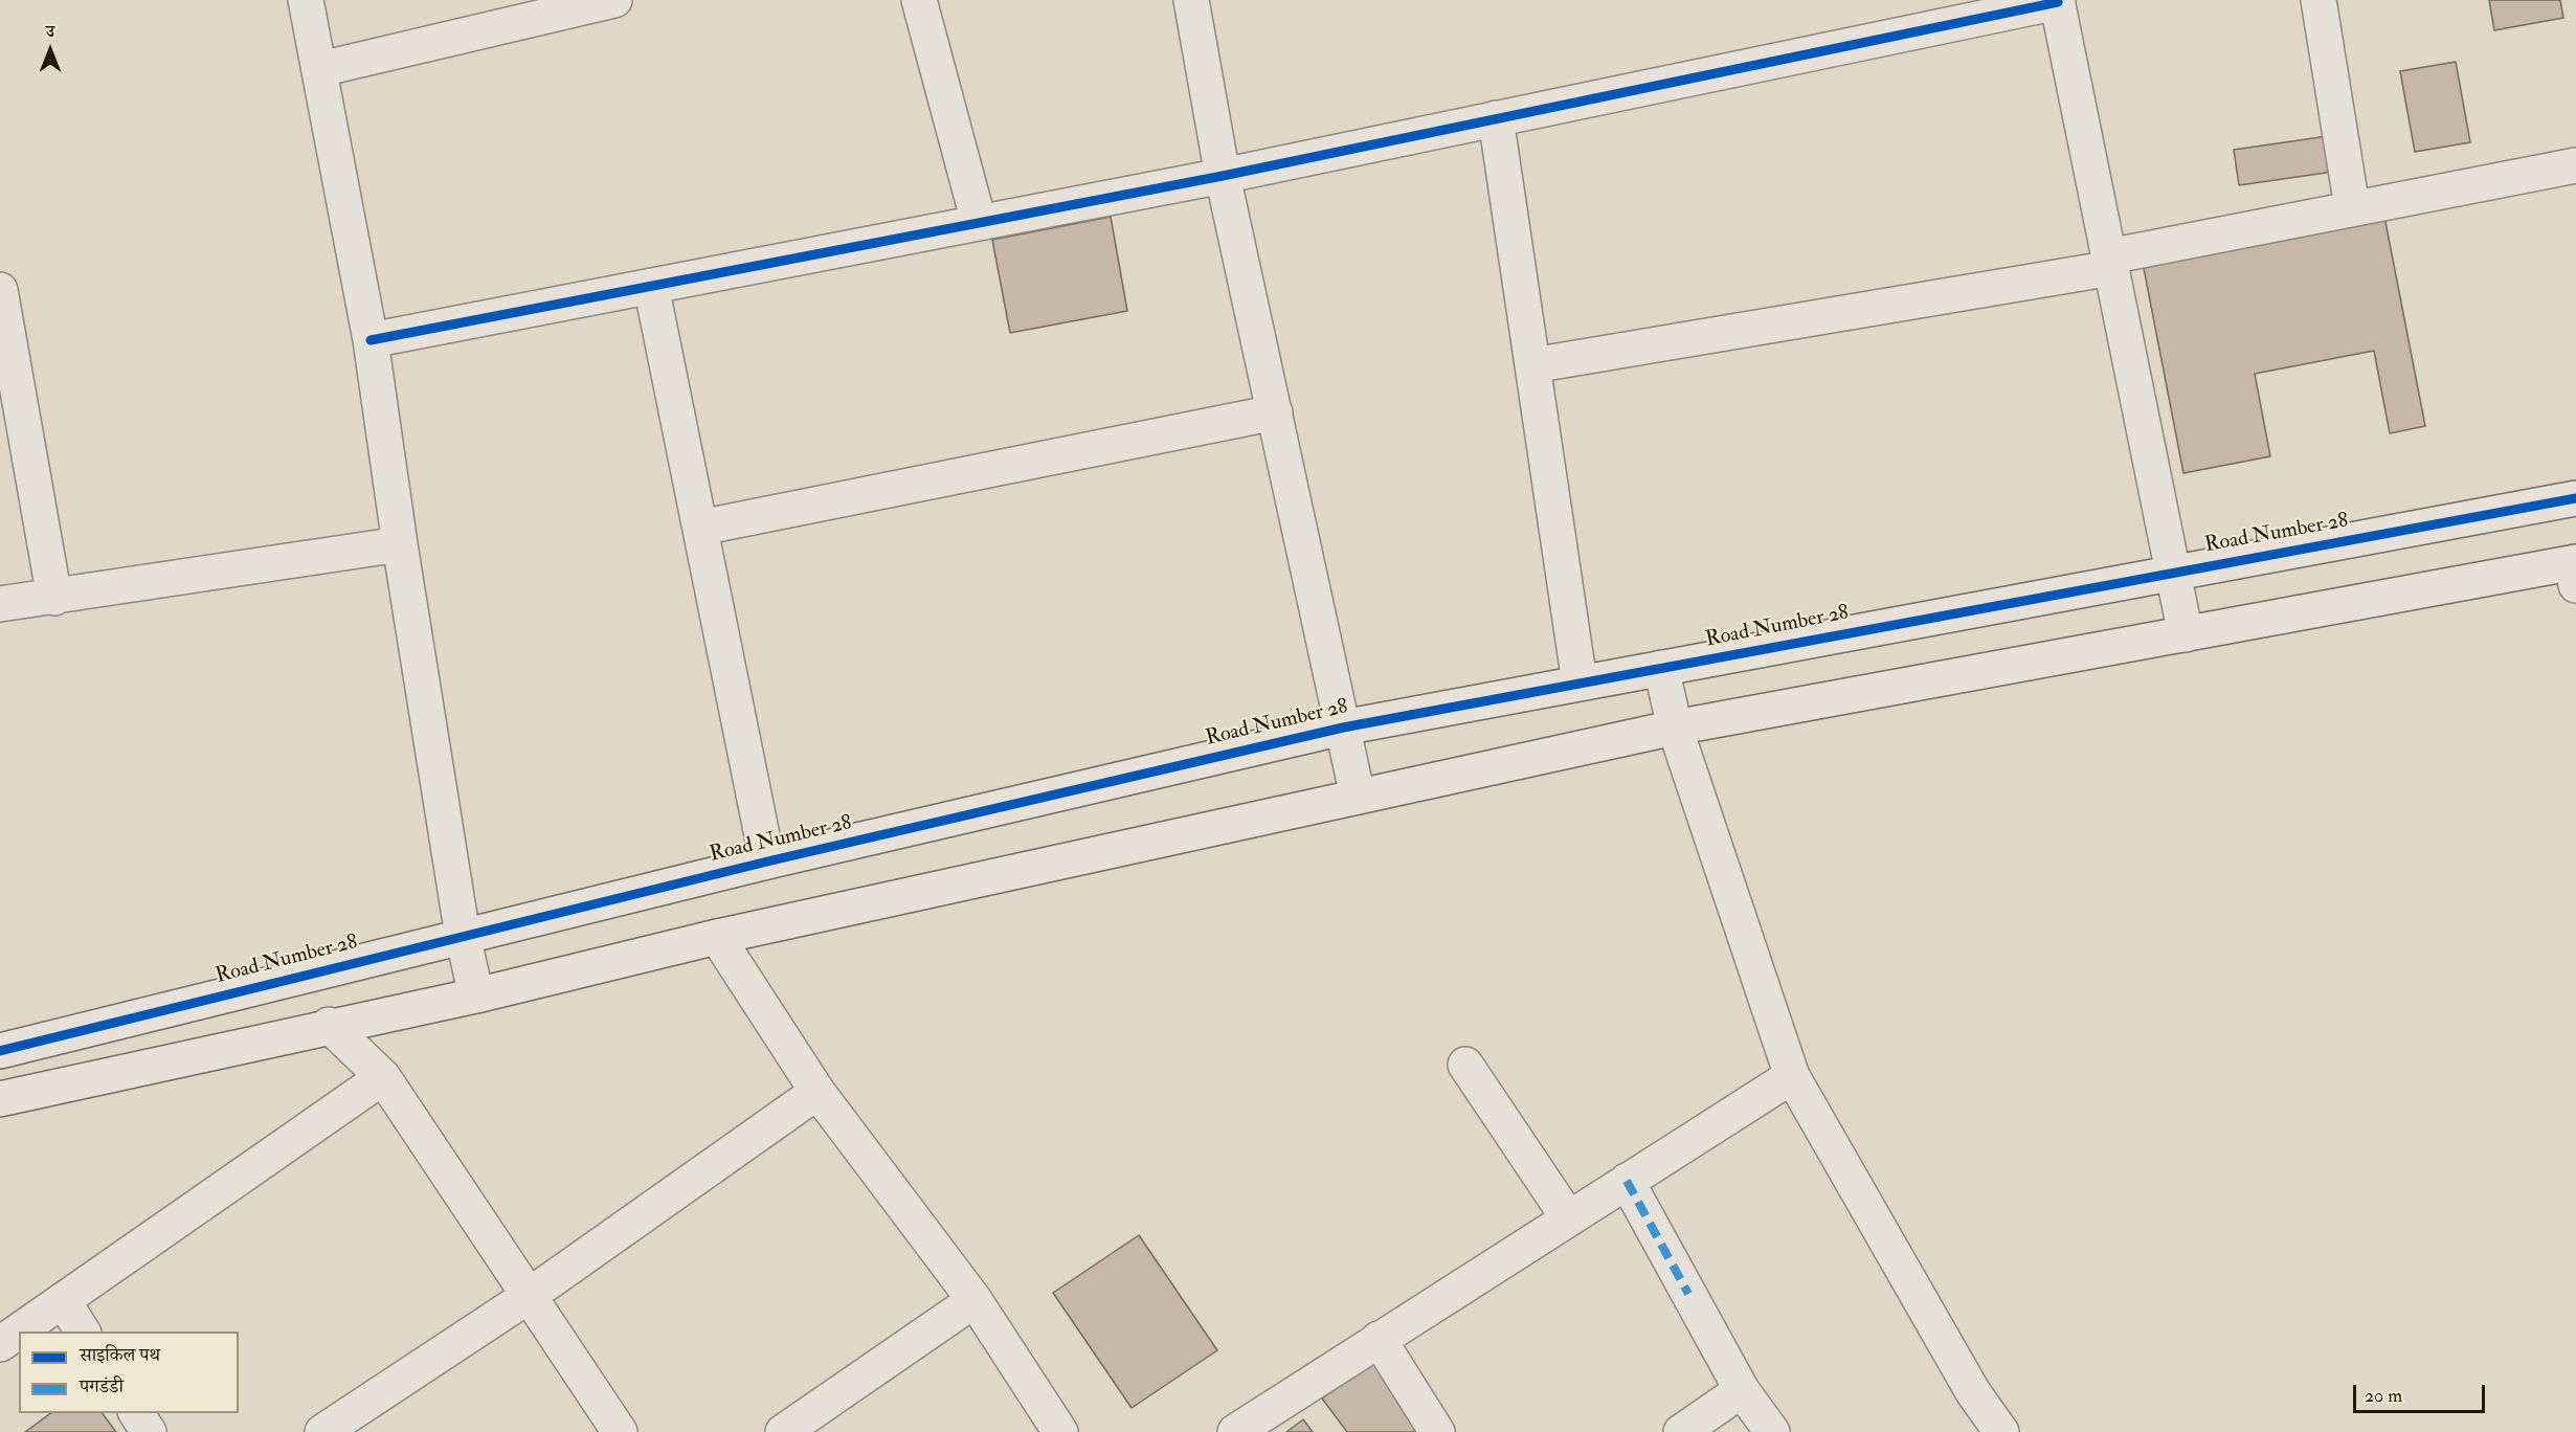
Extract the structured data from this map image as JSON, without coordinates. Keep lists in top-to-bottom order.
{
  "streets": {
    "street": ["Road Number 28"]
  },
  "legend": ["साइकिल पथ", "पगडंडी"],
  "scale_bar": "20 m",
  "north": "top"
}
